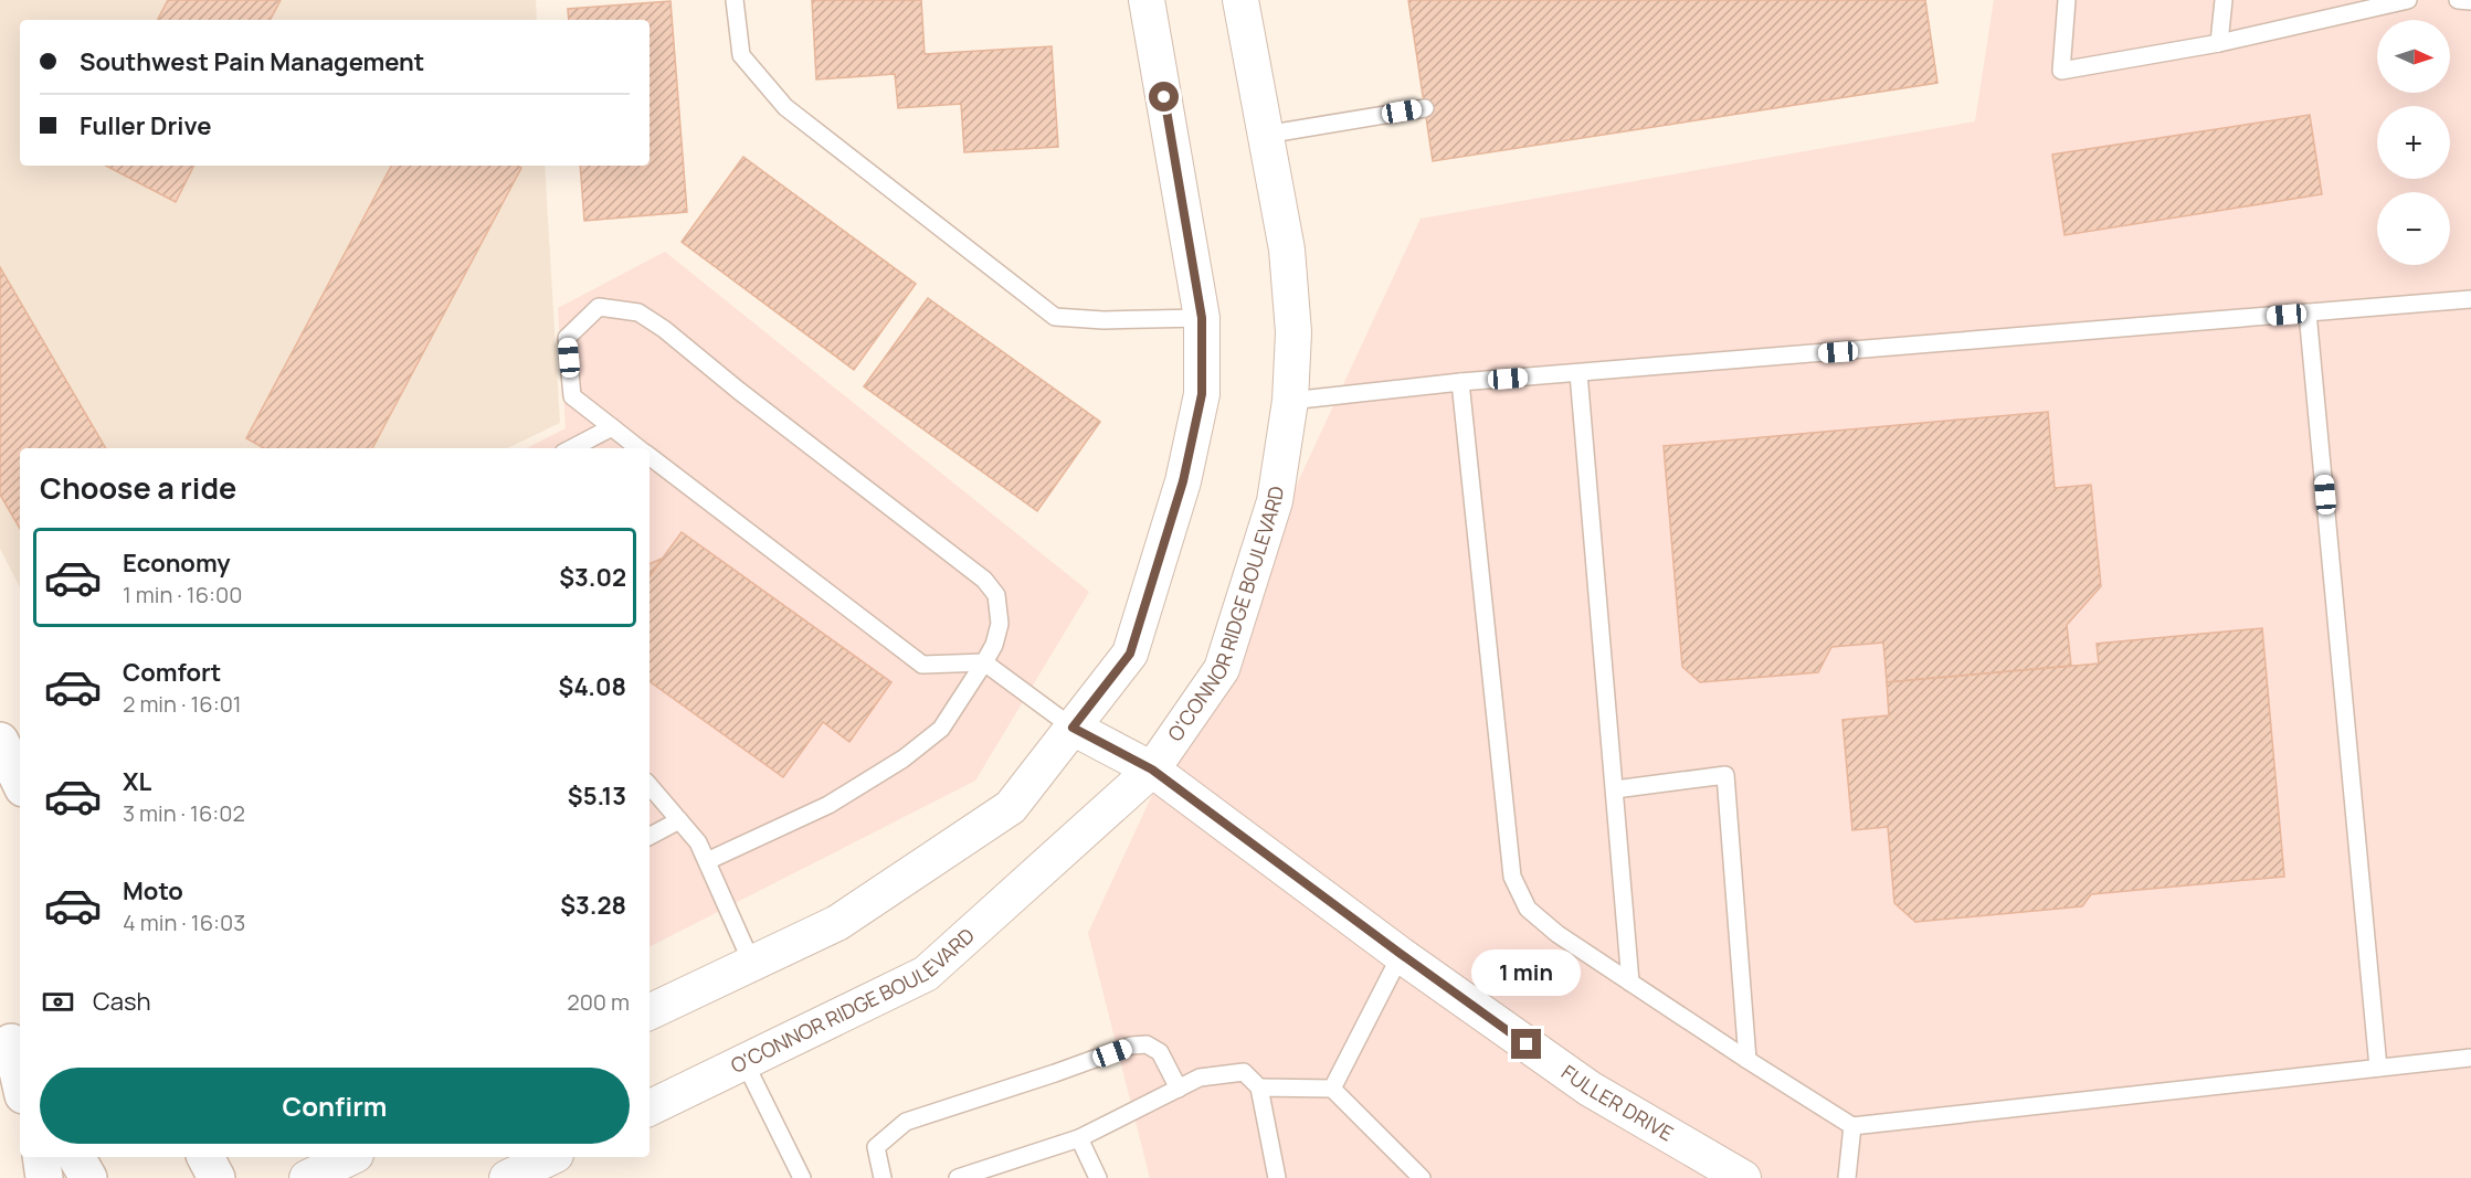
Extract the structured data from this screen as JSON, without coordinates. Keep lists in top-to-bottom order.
{
  "streets": {
    "street": ["O'CONNOR RIDGE BOULEVARD", "FULLER DRIVE"]
  },
  "crossings": [
    ["O'CONNOR RIDGE BOULEVARD", "FULLER DRIVE"]
  ],
  "north": "right",
  "page": {
    "map_buttons": ["+", "−"],
    "banner": ["Southwest Pain Management", "Fuller Drive"],
    "heading": "Choose a ride",
    "list": [
      {
        "name": "Economy",
        "note": "1 min · 16:00",
        "value": "$3.02"
      },
      {
        "name": "Comfort",
        "note": "2 min · 16:01",
        "value": "$4.08"
      },
      {
        "name": "XL",
        "note": "3 min · 16:02",
        "value": "$5.13"
      },
      {
        "name": "Moto",
        "note": "4 min · 16:03",
        "value": "$3.28"
      }
    ],
    "bubble": "1 min",
    "pay": ["Cash", "200 m"],
    "buttons": "Confirm"
  }
}
